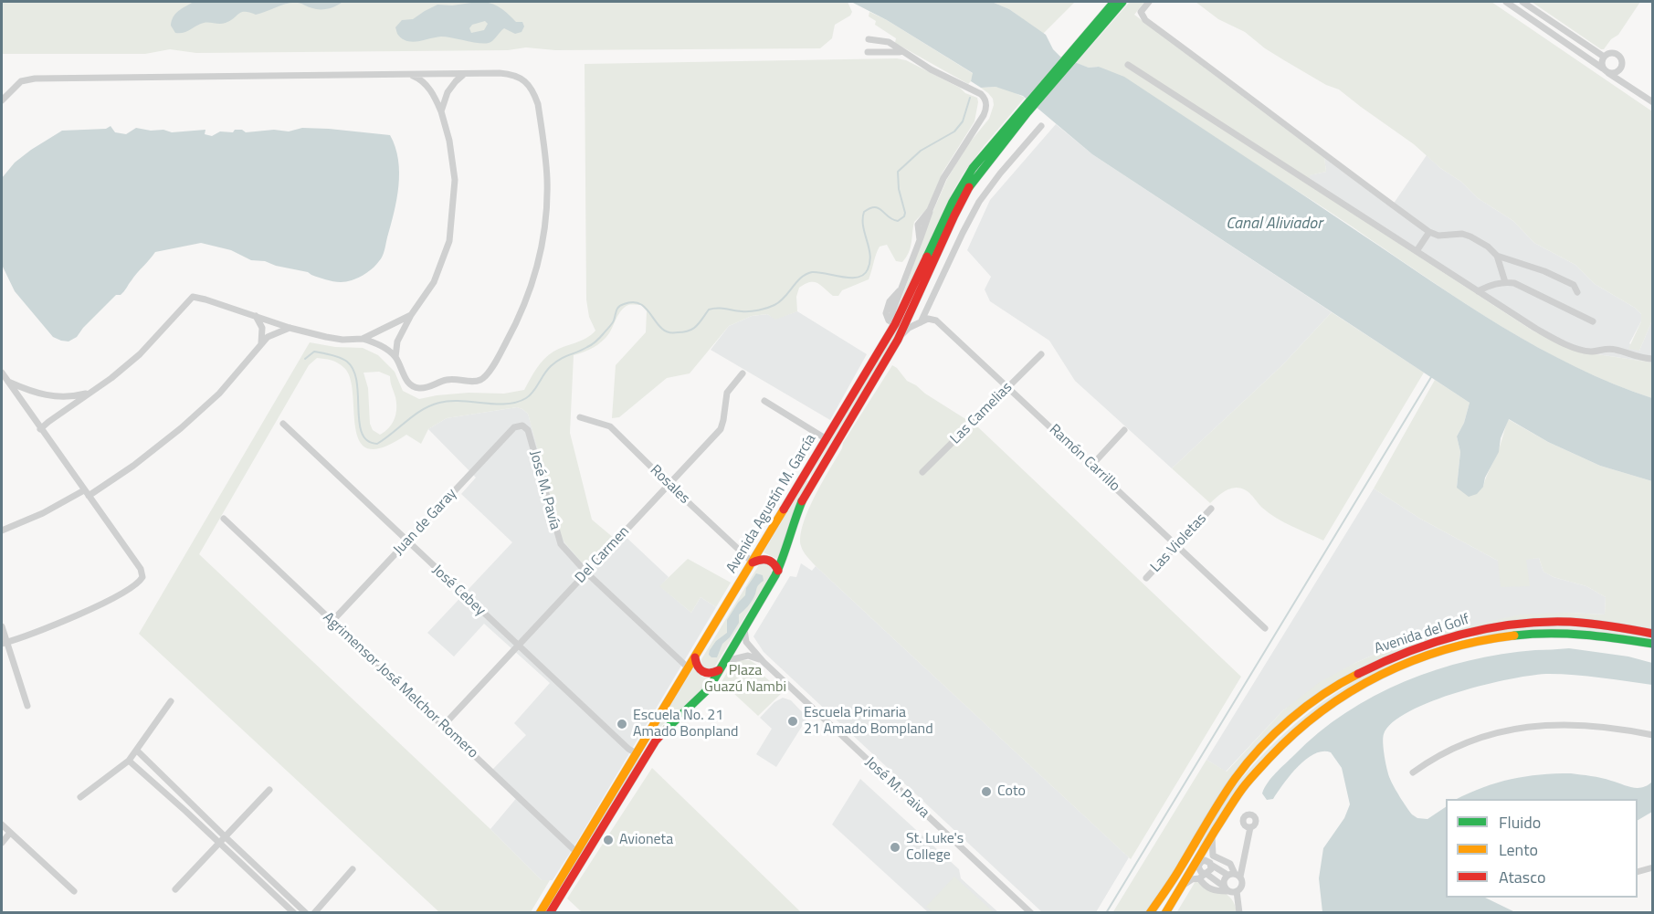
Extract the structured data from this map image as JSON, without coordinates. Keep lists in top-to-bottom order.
{
  "streets": {
    "main road": ["Avenida Agustín M. García", "Avenida del Golf"],
    "street": [
      "Las Camelias",
      "Ramón Carrillo",
      "Rosales",
      "José M. Pavía",
      "Juan de Garay",
      "Las Violetas",
      "Del Carmen",
      "José Cebey",
      "Agrimensor José Melchor Romero",
      "José M. Paiva"
    ]
  },
  "crossings": [
    ["Las Camelias", "Ramón Carrillo"],
    ["Ramón Carrillo", "Las Violetas"],
    ["Rosales", "Avenida Agustín M. García"],
    ["Rosales", "Del Carmen"],
    ["José M. Pavía", "Avenida Agustín M. García"],
    ["José M. Pavía", "Juan de Garay"],
    ["José M. Pavía", "Del Carmen"],
    ["Avenida Agustín M. García", "José Cebey"],
    ["Avenida Agustín M. García", "Agrimensor José Melchor Romero"],
    ["Avenida Agustín M. García", "José M. Paiva"],
    ["Juan de Garay", "José Cebey"],
    ["Juan de Garay", "Agrimensor José Melchor Romero"],
    ["Del Carmen", "José Cebey"],
    ["Del Carmen", "Agrimensor José Melchor Romero"]
  ],
  "water": ["Canal Aliviador"],
  "parks": ["Plaza Guazú Nambi"],
  "places": [
    "Escuela Primaria 21 Amado Bompland",
    "Escuela No. 21 Amado Bonpland",
    "Coto",
    "Avioneta",
    "St. Luke's College"
  ],
  "legend": ["Fluido", "Lento", "Atasco"]
}
